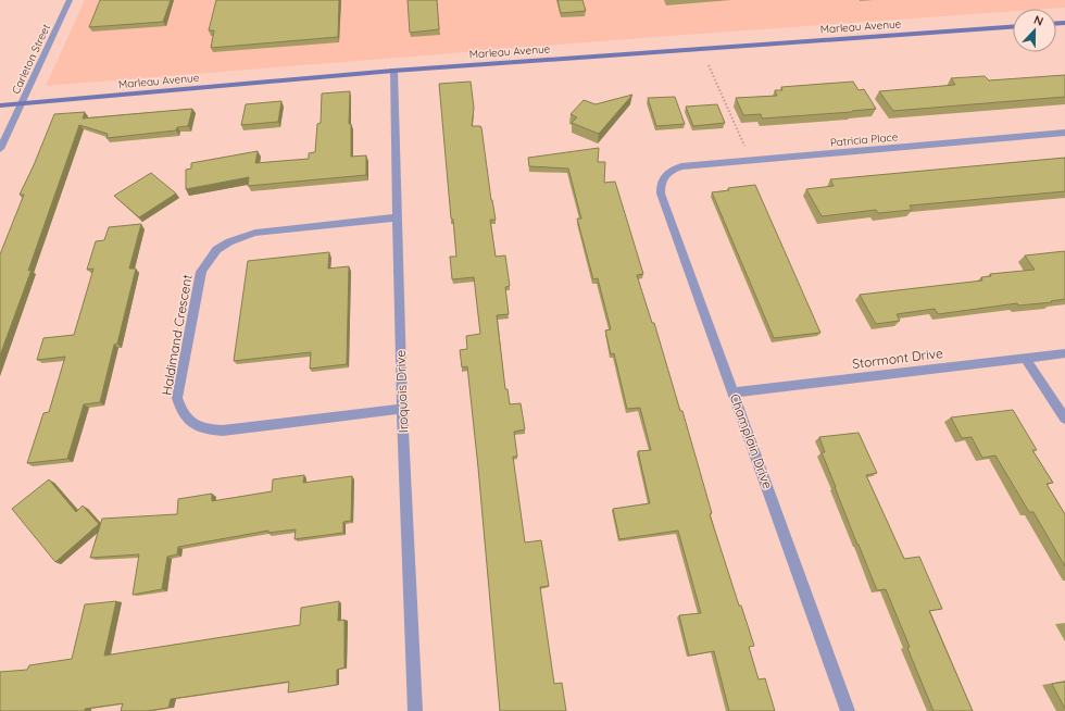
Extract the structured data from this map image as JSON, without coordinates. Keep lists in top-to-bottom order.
{
  "streets": {
    "main road": ["Marleau Avenue"],
    "street": [
      "Carleton Street",
      "Patricia Place",
      "Haldimand Crescent",
      "Stormont Drive",
      "Iroquois Drive",
      "Champlain Drive"
    ]
  },
  "crossings": [
    ["Marleau Avenue", "Carleton Street"],
    ["Marleau Avenue", "Iroquois Drive"],
    ["Patricia Place", "Champlain Drive"],
    ["Haldimand Crescent", "Iroquois Drive"],
    ["Stormont Drive", "Champlain Drive"]
  ],
  "north": "top"
}
